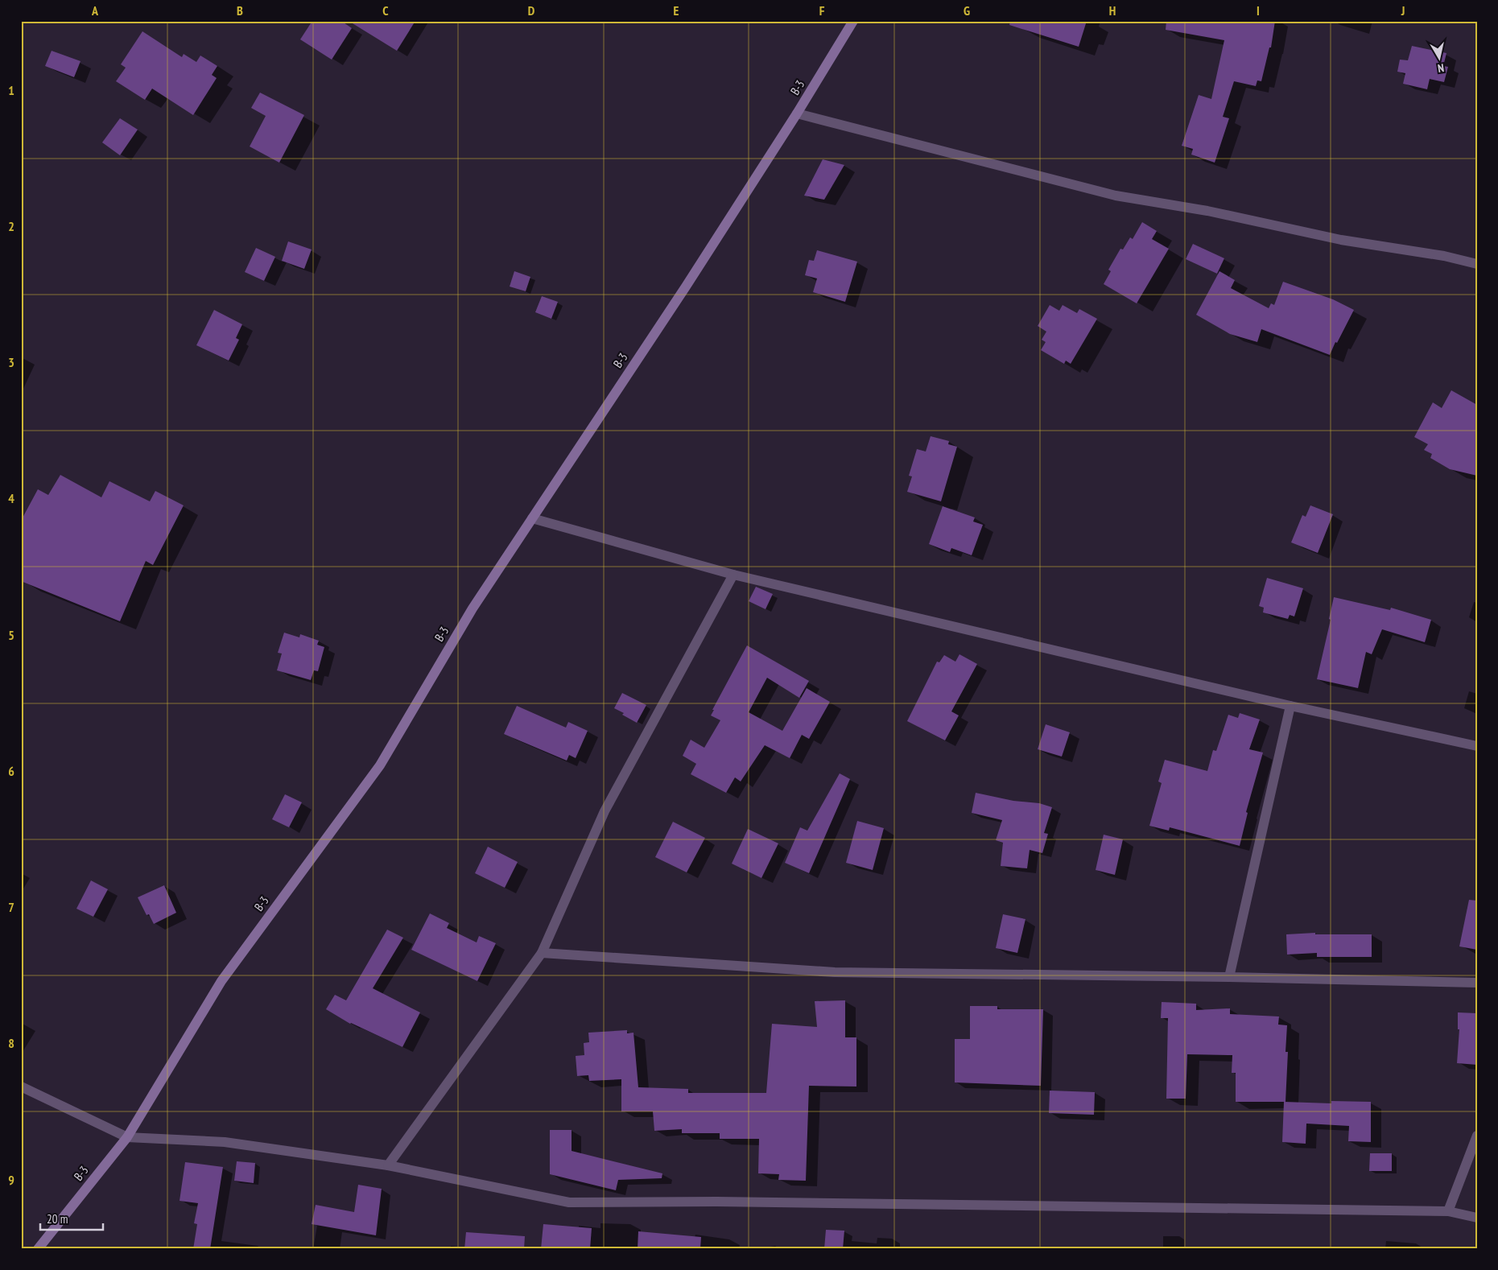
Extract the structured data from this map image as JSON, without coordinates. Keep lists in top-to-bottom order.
{
  "streets": {
    "main road": ["B-3"]
  },
  "scale_bar": "20 m",
  "north": "bottom",
  "grid": {
    "columns": [
      "A",
      "B",
      "C",
      "D",
      "E",
      "F",
      "G",
      "H",
      "I",
      "J"
    ],
    "rows": [
      "1",
      "2",
      "3",
      "4",
      "5",
      "6",
      "7",
      "8",
      "9"
    ]
  }
}
